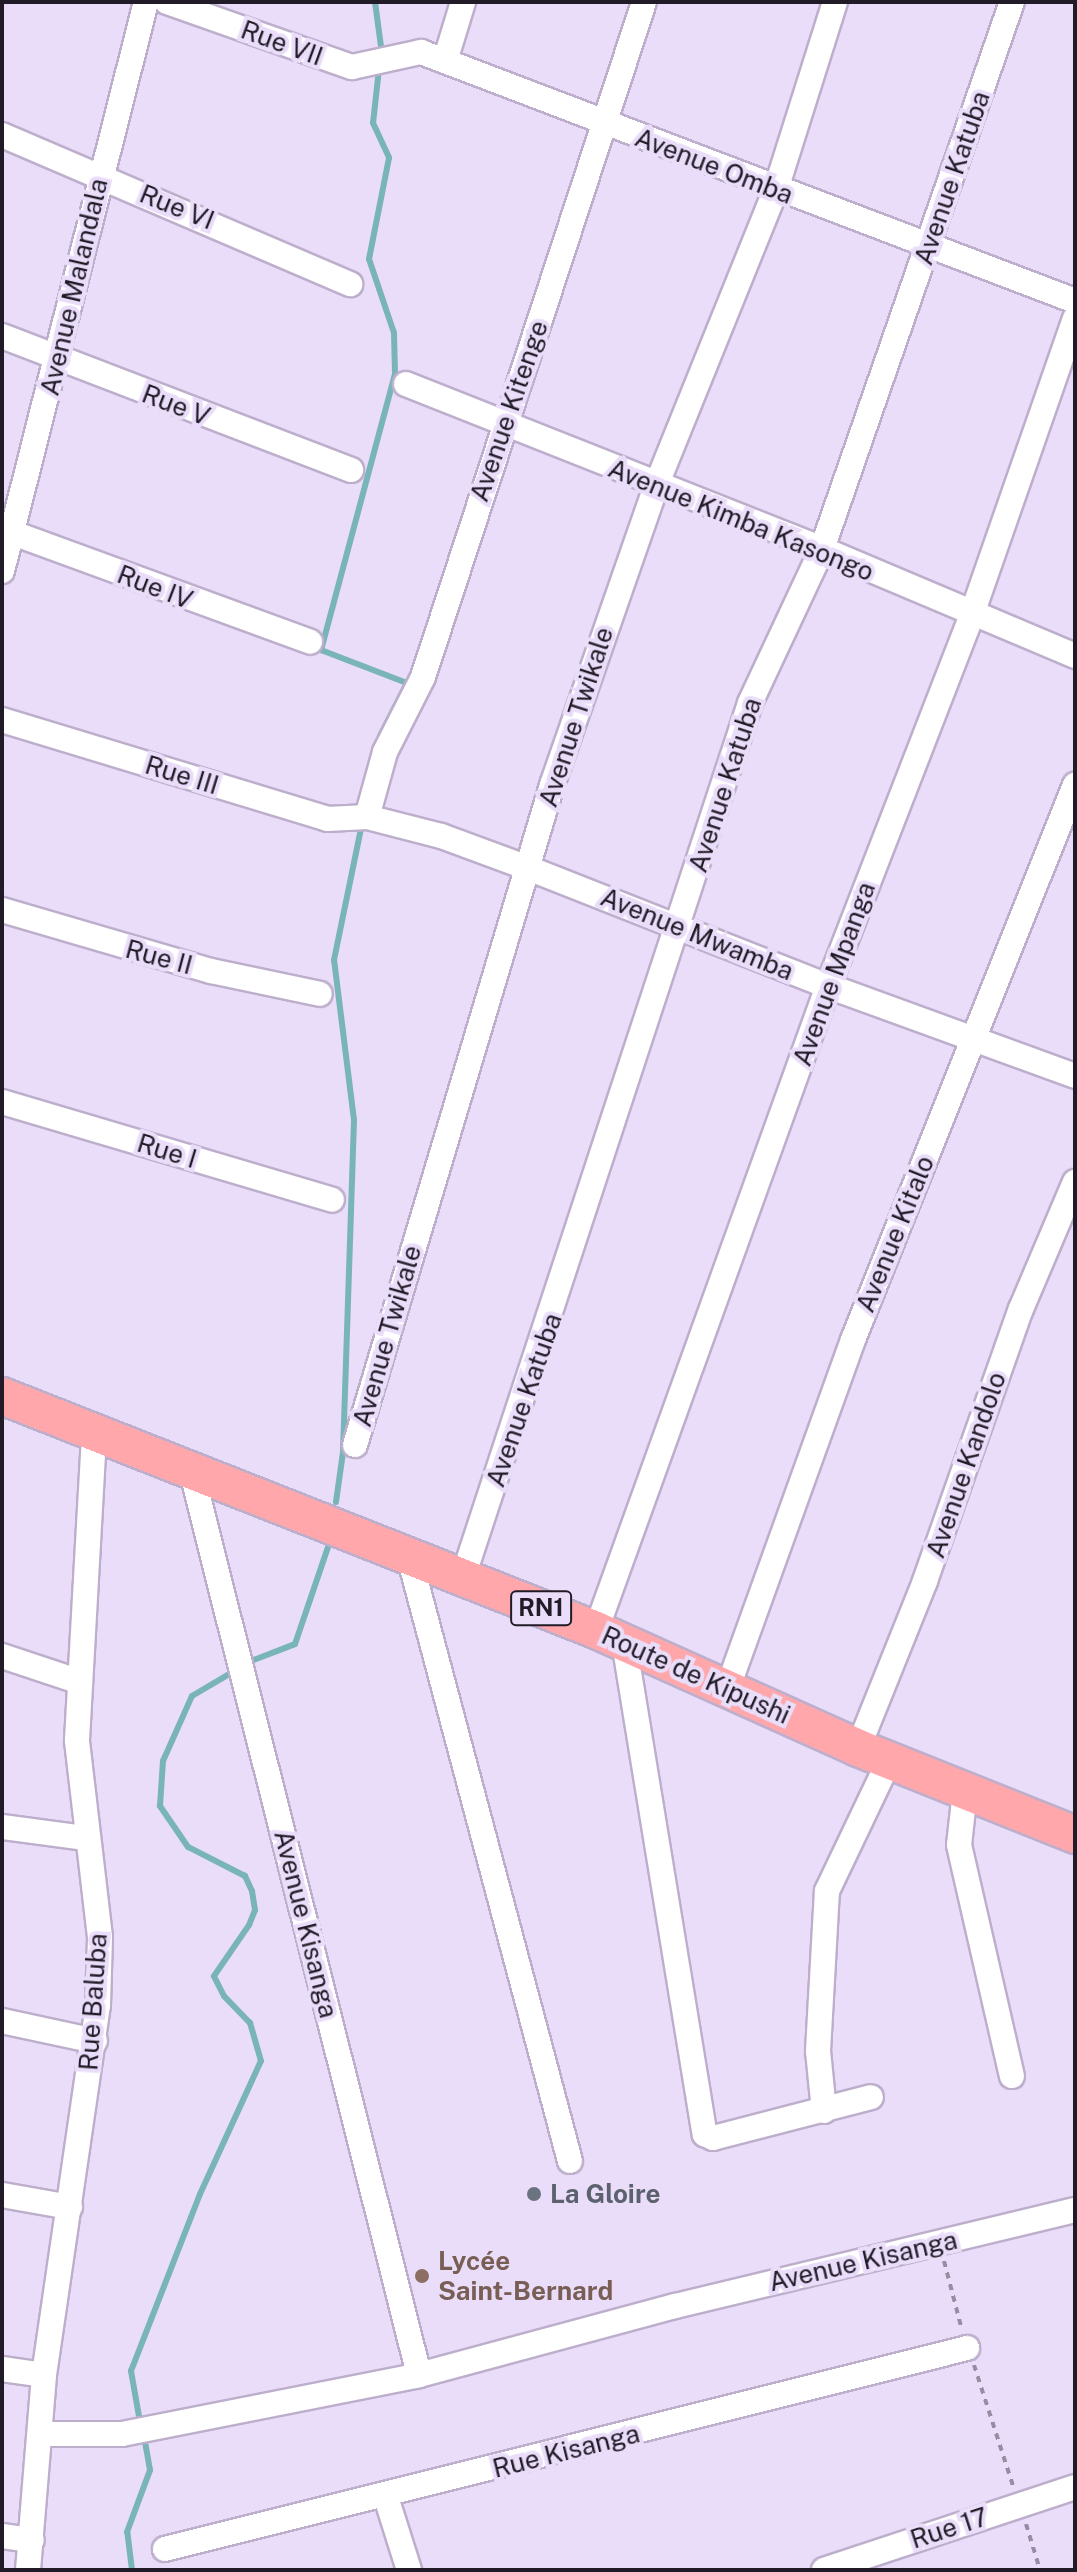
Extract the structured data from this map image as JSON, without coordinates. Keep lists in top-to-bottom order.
{
  "streets": {
    "highway": ["RN1", "Route de Kipushi"],
    "street": [
      "Rue VII",
      "Avenue Omba",
      "Avenue Katuba",
      "Rue VI",
      "Avenue Malandala",
      "Rue V",
      "Avenue Kitenge",
      "Avenue Kimba Kasongo",
      "Rue IV",
      "Avenue Twikale",
      "Rue III",
      "Avenue Mwamba",
      "Rue II",
      "Avenue Mpanga",
      "Rue I",
      "Avenue Kitalo",
      "Avenue Kandolo",
      "Avenue Kisanga",
      "Rue Baluba",
      "Rue Kisanga",
      "Rue 17"
    ]
  },
  "crossings": [
    ["Rue VII", "Avenue Omba"],
    ["Avenue Omba", "Avenue Katuba"],
    ["Avenue Omba", "Avenue Kitenge"],
    ["Avenue Omba", "Avenue Twikale"],
    ["Avenue Katuba", "Avenue Kimba Kasongo"],
    ["Avenue Katuba", "Avenue Mwamba"],
    ["Avenue Katuba", "Route de Kipushi"],
    ["Rue VI", "Avenue Malandala"],
    ["Avenue Malandala", "Rue V"],
    ["Avenue Malandala", "Rue IV"],
    ["Avenue Kitenge", "Avenue Kimba Kasongo"],
    ["Avenue Kitenge", "Rue III"],
    ["Avenue Kitenge", "Avenue Mwamba"],
    ["Avenue Kimba Kasongo", "Avenue Twikale"],
    ["Avenue Kimba Kasongo", "Avenue Mpanga"],
    ["Avenue Twikale", "Avenue Mwamba"],
    ["Rue III", "Avenue Mwamba"],
    ["Avenue Mwamba", "Avenue Mpanga"],
    ["Avenue Mwamba", "Avenue Kitalo"],
    ["Avenue Mpanga", "Route de Kipushi"],
    ["Avenue Kitalo", "Route de Kipushi"],
    ["Avenue Kandolo", "Route de Kipushi"],
    ["Route de Kipushi", "Avenue Kisanga"],
    ["Route de Kipushi", "Rue Baluba"],
    ["Avenue Kisanga", "Rue Baluba"]
  ],
  "places": ["La Gloire", "Lycée Saint-Bernard"]
}
